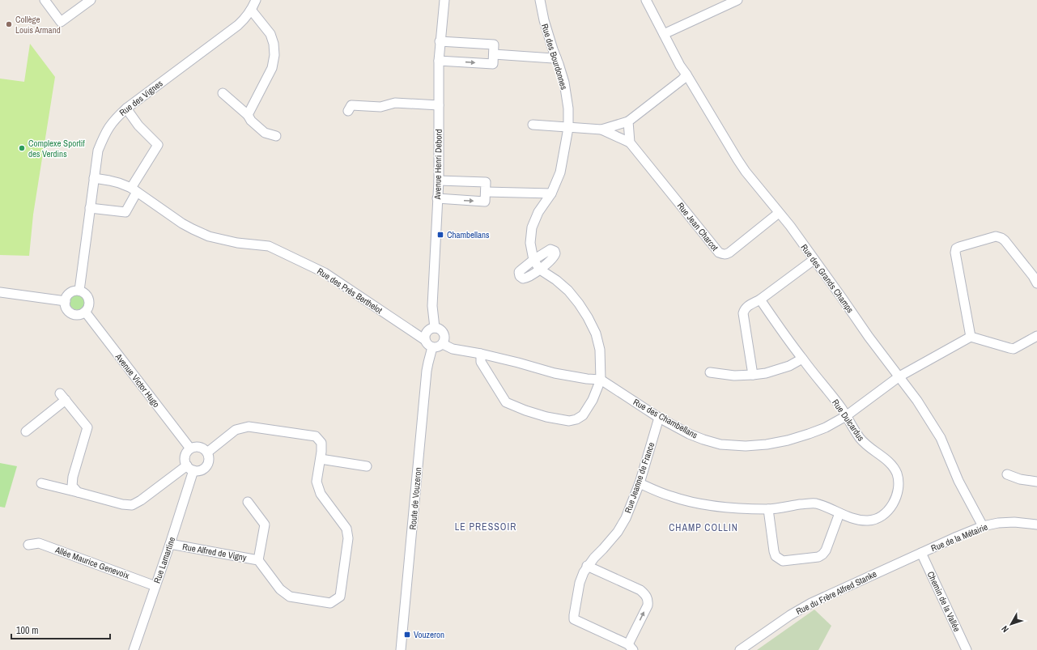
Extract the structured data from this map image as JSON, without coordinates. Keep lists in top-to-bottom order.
{
  "streets": {
    "street": [
      "Rue des Bourdonnes",
      "Rue des Vignes",
      "Avenue Henri Debord",
      "Rue Jean Charcot",
      "Rue des Grands Champs",
      "Rue des Prés Berthelot",
      "Avenue Victor Hugo",
      "Rue des Chambellans",
      "Rue Dulcardus",
      "Rue Jeanne de France",
      "Route de Vouzeron",
      "Rue de la Métairie",
      "Rue Alfred de Vigny",
      "Rue Lamartine",
      "Allée Maurice Genevoix",
      "Rue du Frère Alfred Stanke",
      "Chemin de la Vallée"
    ]
  },
  "crossings": [
    ["Rue des Bourdonnes", "Rue Jean Charcot"],
    ["Rue des Bourdonnes", "Rue des Chambellans"],
    ["Rue des Vignes", "Rue des Prés Berthelot"],
    ["Rue des Vignes", "Avenue Victor Hugo"],
    ["Avenue Henri Debord", "Rue des Prés Berthelot"],
    ["Avenue Henri Debord", "Rue des Chambellans"],
    ["Avenue Henri Debord", "Route de Vouzeron"],
    ["Rue Jean Charcot", "Rue des Grands Champs"],
    ["Rue des Grands Champs", "Rue des Chambellans"],
    ["Rue des Grands Champs", "Rue de la Métairie"],
    ["Rue des Prés Berthelot", "Rue des Chambellans"],
    ["Rue des Prés Berthelot", "Route de Vouzeron"],
    ["Avenue Victor Hugo", "Rue Alfred de Vigny"],
    ["Avenue Victor Hugo", "Rue Lamartine"],
    ["Rue des Chambellans", "Rue Dulcardus"],
    ["Rue des Chambellans", "Rue Jeanne de France"],
    ["Rue des Chambellans", "Route de Vouzeron"],
    ["Rue Dulcardus", "Rue Jeanne de France"],
    ["Rue de la Métairie", "Rue du Frère Alfred Stanke"],
    ["Rue de la Métairie", "Chemin de la Vallée"],
    ["Rue Alfred de Vigny", "Rue Lamartine"],
    ["Rue Lamartine", "Allée Maurice Genevoix"],
    ["Rue du Frère Alfred Stanke", "Chemin de la Vallée"]
  ],
  "districts": ["LE PRESSOIR", "CHAMP COLLIN"],
  "places": {
    "other": ["Collège Louis Armand", "Complexe Sportif des Verdins"],
    "transit": ["Chambellans", "Vouzeron"]
  },
  "scale_bar": "100 m",
  "north": "bottom left"
}
